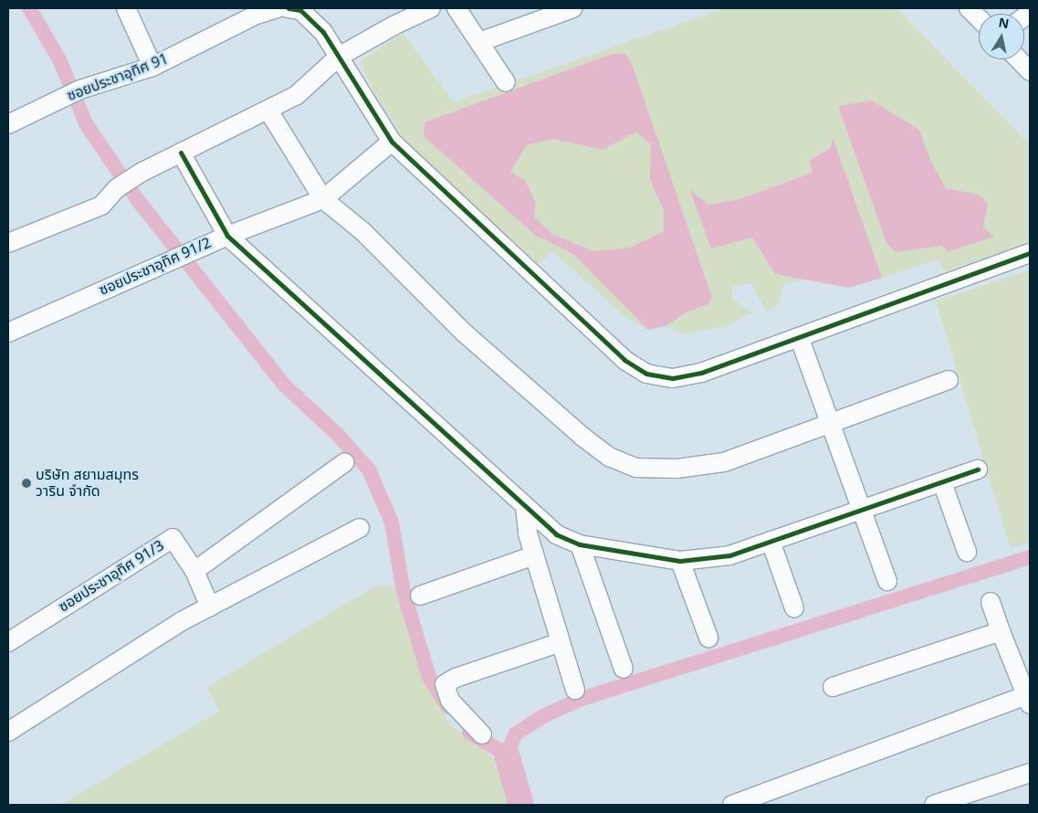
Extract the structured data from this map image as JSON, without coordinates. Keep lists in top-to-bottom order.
{
  "streets": {
    "street": ["ซอยประชาอุทิศ 91", "ซอยประชาอุทิศ 91/2", "ซอยประชาอุทิศ 91/3"]
  },
  "places": ["บริษัท สยามสมุทร วาริน จำกัด"],
  "north": "top"
}
